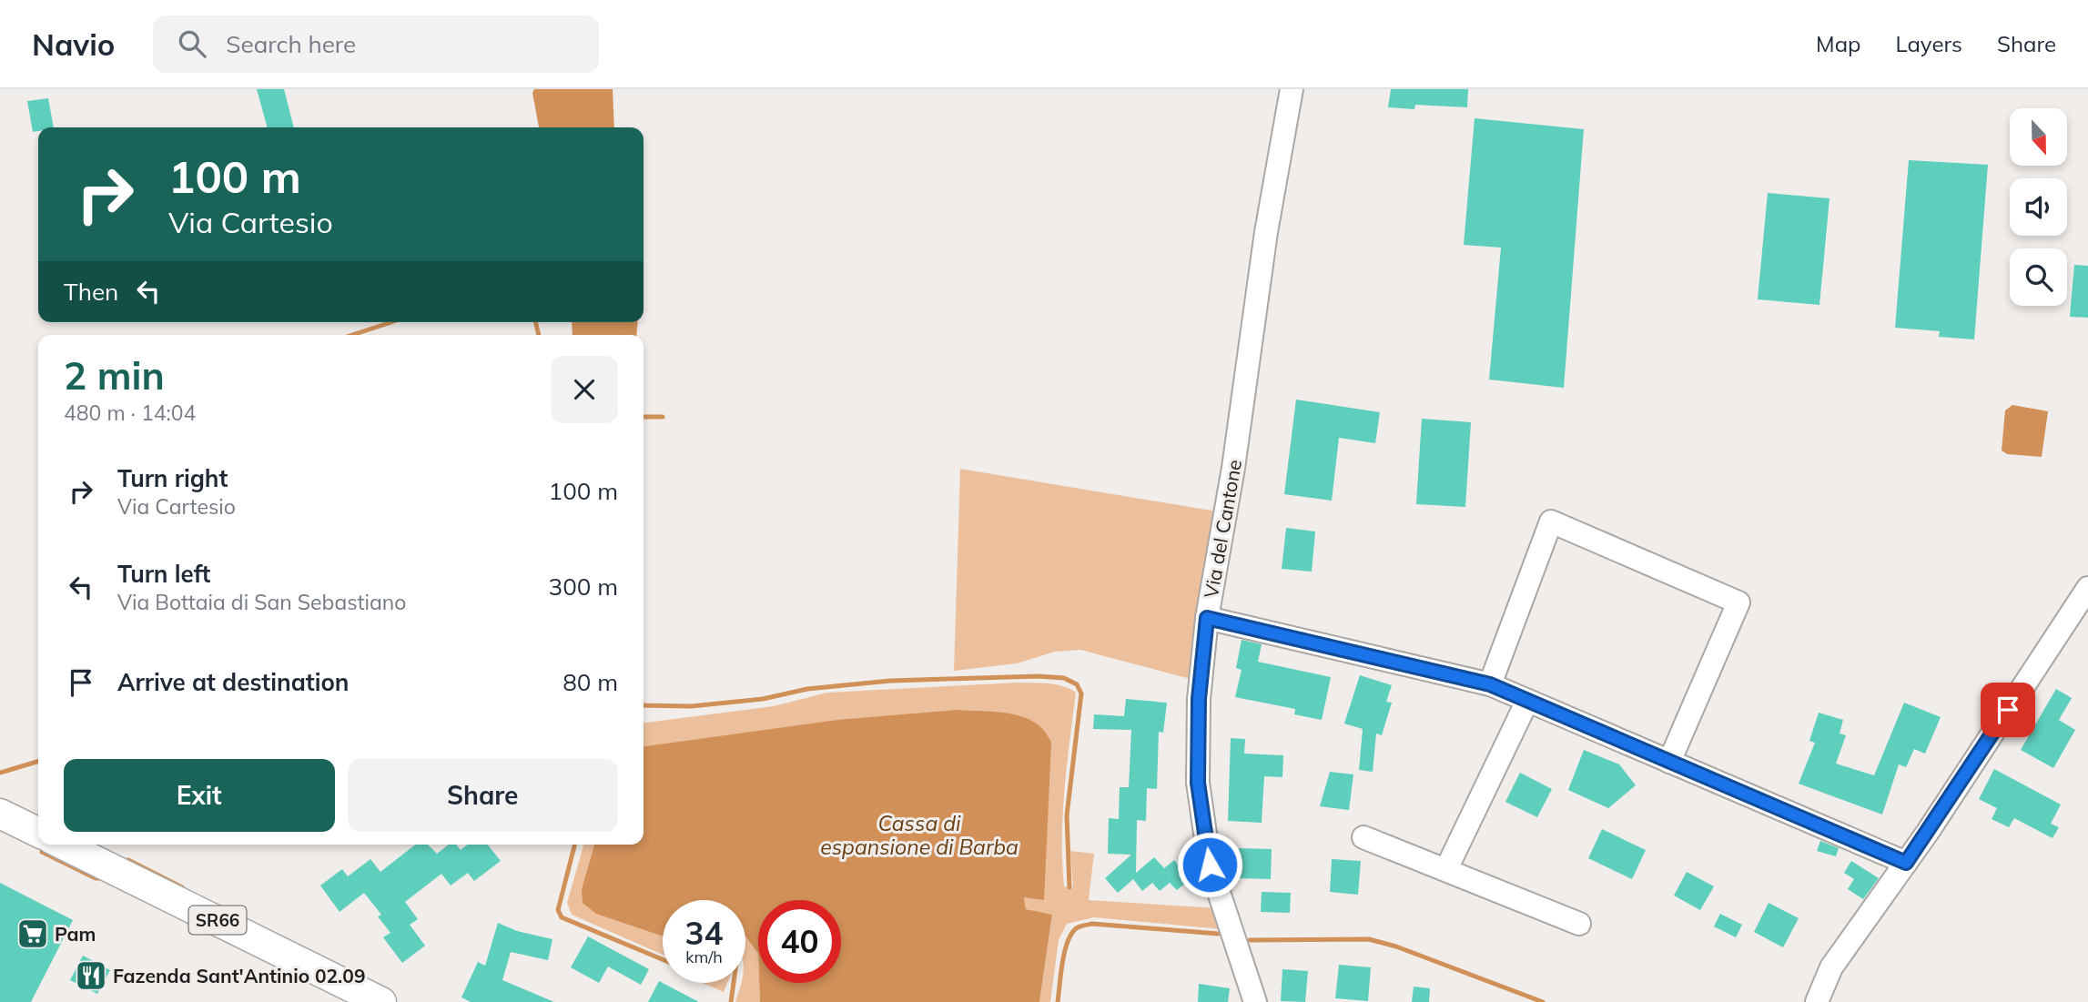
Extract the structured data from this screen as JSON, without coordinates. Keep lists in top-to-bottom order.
{
  "streets": {
    "main road": ["SR66"],
    "street": ["Via del Cantone"]
  },
  "water": ["Cassa di espansione di Barba"],
  "places": {
    "supermarket": ["Pam"],
    "restaurant": ["Fazenda Sant'Antinio 02.09"]
  },
  "north": "bottom",
  "page": {
    "header": "Navio",
    "search": "Search here",
    "nav": ["Map", "Layers", "Share"],
    "turn": ["100 m", "Via Cartesio"],
    "then": "Then",
    "heading": ["2 min", "480 m · 14:04"],
    "list": [
      {
        "name": "Turn right",
        "note": "Via Cartesio",
        "value": "100 m"
      },
      {
        "name": "Turn left",
        "note": "Via Bottaia di San Sebastiano",
        "value": "300 m"
      },
      {
        "name": "Arrive at destination",
        "value": "80 m"
      }
    ],
    "buttons": ["Exit", "Share"],
    "speed": "34 km/h",
    "limit": "40"
  }
}
